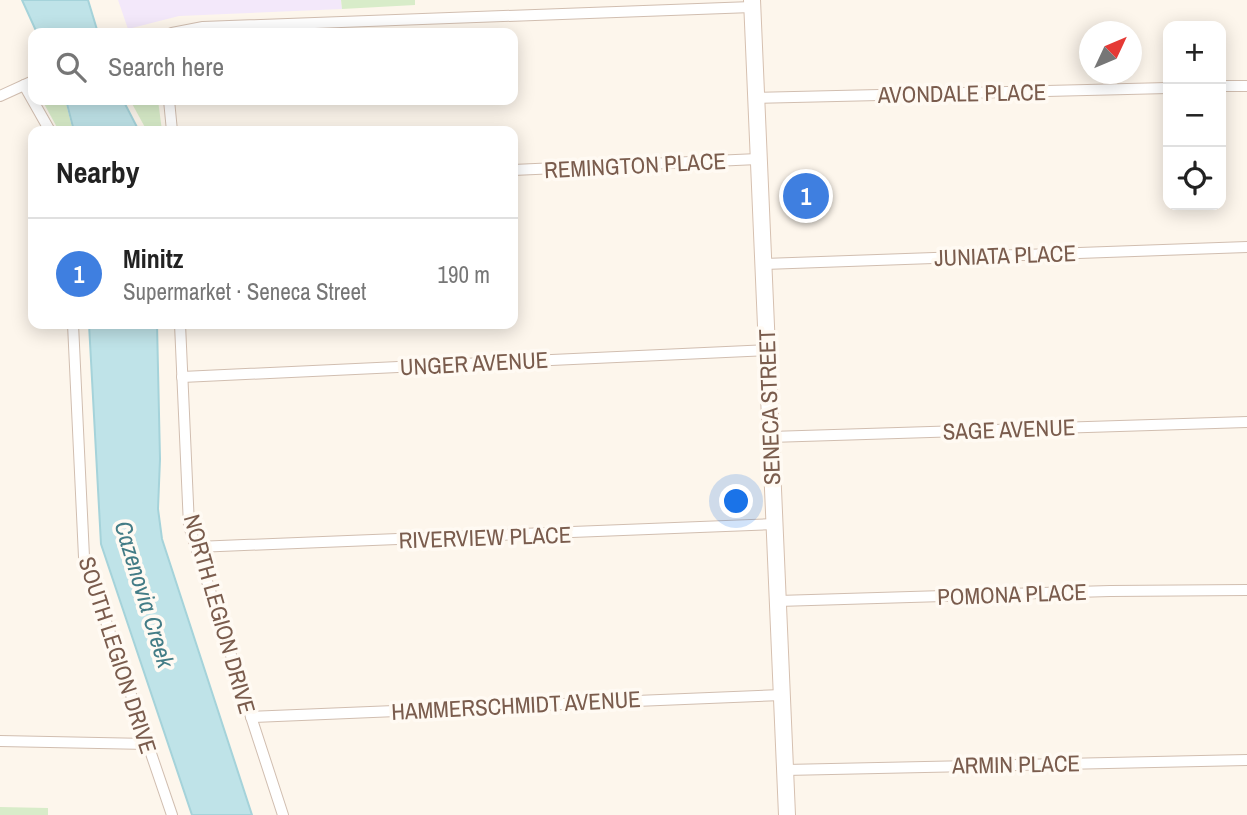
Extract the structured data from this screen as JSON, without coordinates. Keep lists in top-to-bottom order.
{
  "streets": {
    "main road": ["SENECA STREET"],
    "street": [
      "AVONDALE PLACE",
      "REMINGTON PLACE",
      "JUNIATA PLACE",
      "UNGER AVENUE",
      "SAGE AVENUE",
      "RIVERVIEW PLACE",
      "POMONA PLACE",
      "NORTH LEGION DRIVE",
      "SOUTH LEGION DRIVE",
      "HAMMERSCHMIDT AVENUE",
      "ARMIN PLACE"
    ]
  },
  "crossings": [
    ["AVONDALE PLACE", "SENECA STREET"],
    ["REMINGTON PLACE", "SENECA STREET"],
    ["JUNIATA PLACE", "SENECA STREET"],
    ["UNGER AVENUE", "SENECA STREET"],
    ["UNGER AVENUE", "NORTH LEGION DRIVE"],
    ["SENECA STREET", "SAGE AVENUE"],
    ["SENECA STREET", "RIVERVIEW PLACE"],
    ["SENECA STREET", "POMONA PLACE"],
    ["SENECA STREET", "HAMMERSCHMIDT AVENUE"],
    ["SENECA STREET", "ARMIN PLACE"],
    ["RIVERVIEW PLACE", "NORTH LEGION DRIVE"],
    ["NORTH LEGION DRIVE", "HAMMERSCHMIDT AVENUE"]
  ],
  "water": ["Cazenovia Creek"],
  "north": "top right",
  "page": {
    "map_buttons": ["+", "−"],
    "search": "Search here",
    "heading": "Nearby",
    "pins": "1",
    "list": [
      {
        "mark": "1",
        "name": "Minitz",
        "note": "Supermarket · Seneca Street",
        "value": "190 m"
      }
    ]
  }
}
